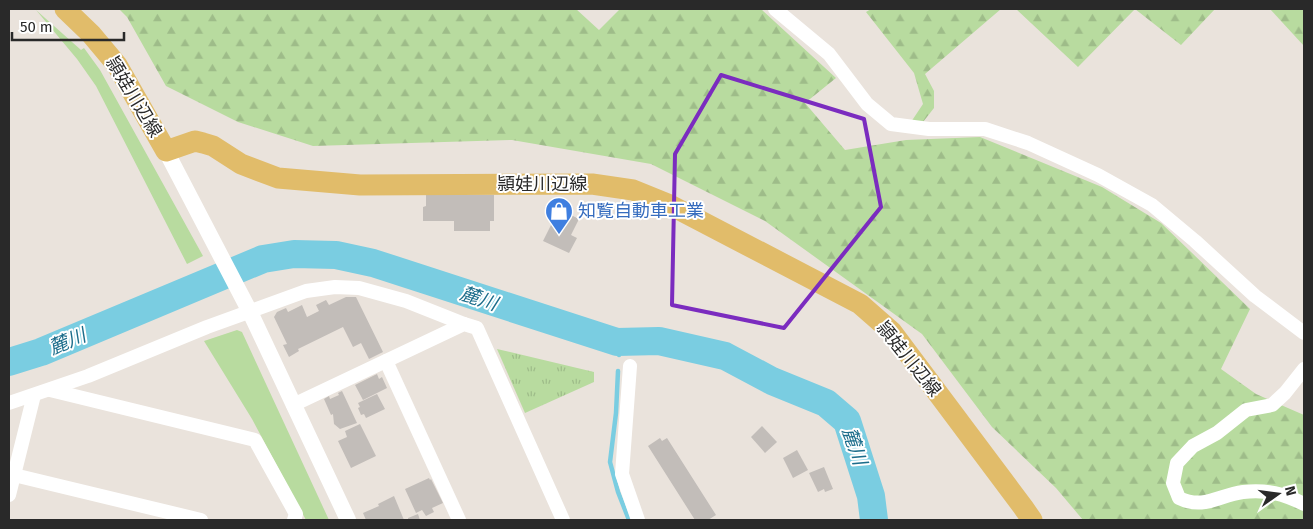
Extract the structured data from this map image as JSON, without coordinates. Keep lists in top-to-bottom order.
{
  "streets": {
    "main road": ["頴娃川辺線"]
  },
  "water": ["麓川"],
  "places": {
    "shop": ["知覧自動車工業"]
  },
  "scale_bar": "50 m",
  "north": "right"
}
